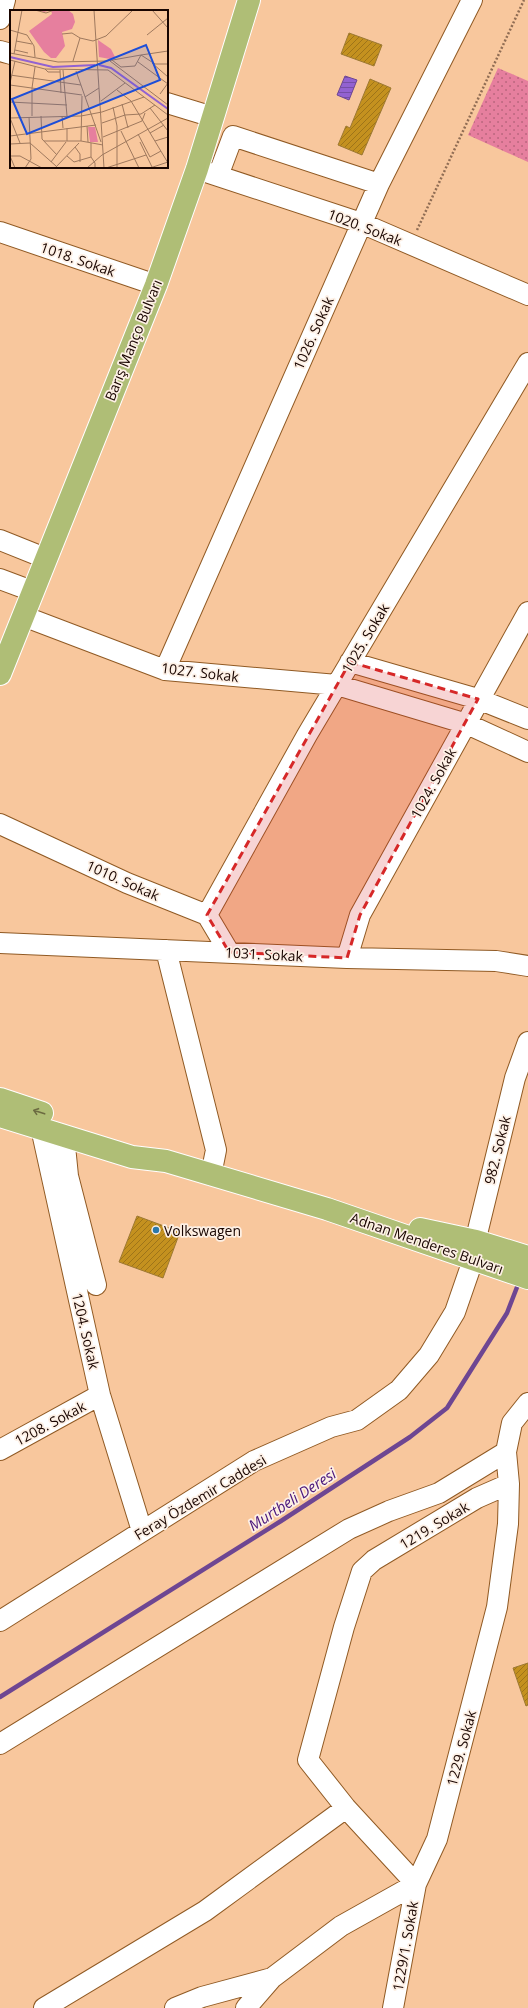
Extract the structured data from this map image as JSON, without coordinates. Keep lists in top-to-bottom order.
{
  "streets": {
    "main road": ["Barış Manço Bulvarı", "Adnan Menderes Bulvarı"],
    "street": [
      "1020. Sokak",
      "1018. Sokak",
      "1026. Sokak",
      "1025. Sokak",
      "1027. Sokak",
      "1024. Sokak",
      "1010. Sokak",
      "1031. Sokak",
      "982. Sokak",
      "1204. Sokak",
      "1208. Sokak",
      "Feray Özdemir Caddesi",
      "1219. Sokak",
      "1229. Sokak",
      "1229/1. Sokak"
    ]
  },
  "crossings": [
    ["1020. Sokak", "1026. Sokak"],
    ["1020. Sokak", "Barış Manço Bulvarı"],
    ["1018. Sokak", "Barış Manço Bulvarı"],
    ["1026. Sokak", "1027. Sokak"],
    ["Barış Manço Bulvarı", "1027. Sokak"],
    ["1025. Sokak", "1027. Sokak"],
    ["1025. Sokak", "1010. Sokak"],
    ["1027. Sokak", "1024. Sokak"],
    ["1024. Sokak", "1031. Sokak"],
    ["982. Sokak", "Adnan Menderes Bulvarı"],
    ["982. Sokak", "Feray Özdemir Caddesi"],
    ["Adnan Menderes Bulvarı", "1204. Sokak"],
    ["Adnan Menderes Bulvarı", "Feray Özdemir Caddesi"],
    ["1204. Sokak", "1208. Sokak"],
    ["1204. Sokak", "Feray Özdemir Caddesi"],
    ["1219. Sokak", "1229. Sokak"],
    ["1229. Sokak", "1229/1. Sokak"]
  ],
  "water": ["Murtbeli Deresi"],
  "places": ["Volkswagen"]
}
